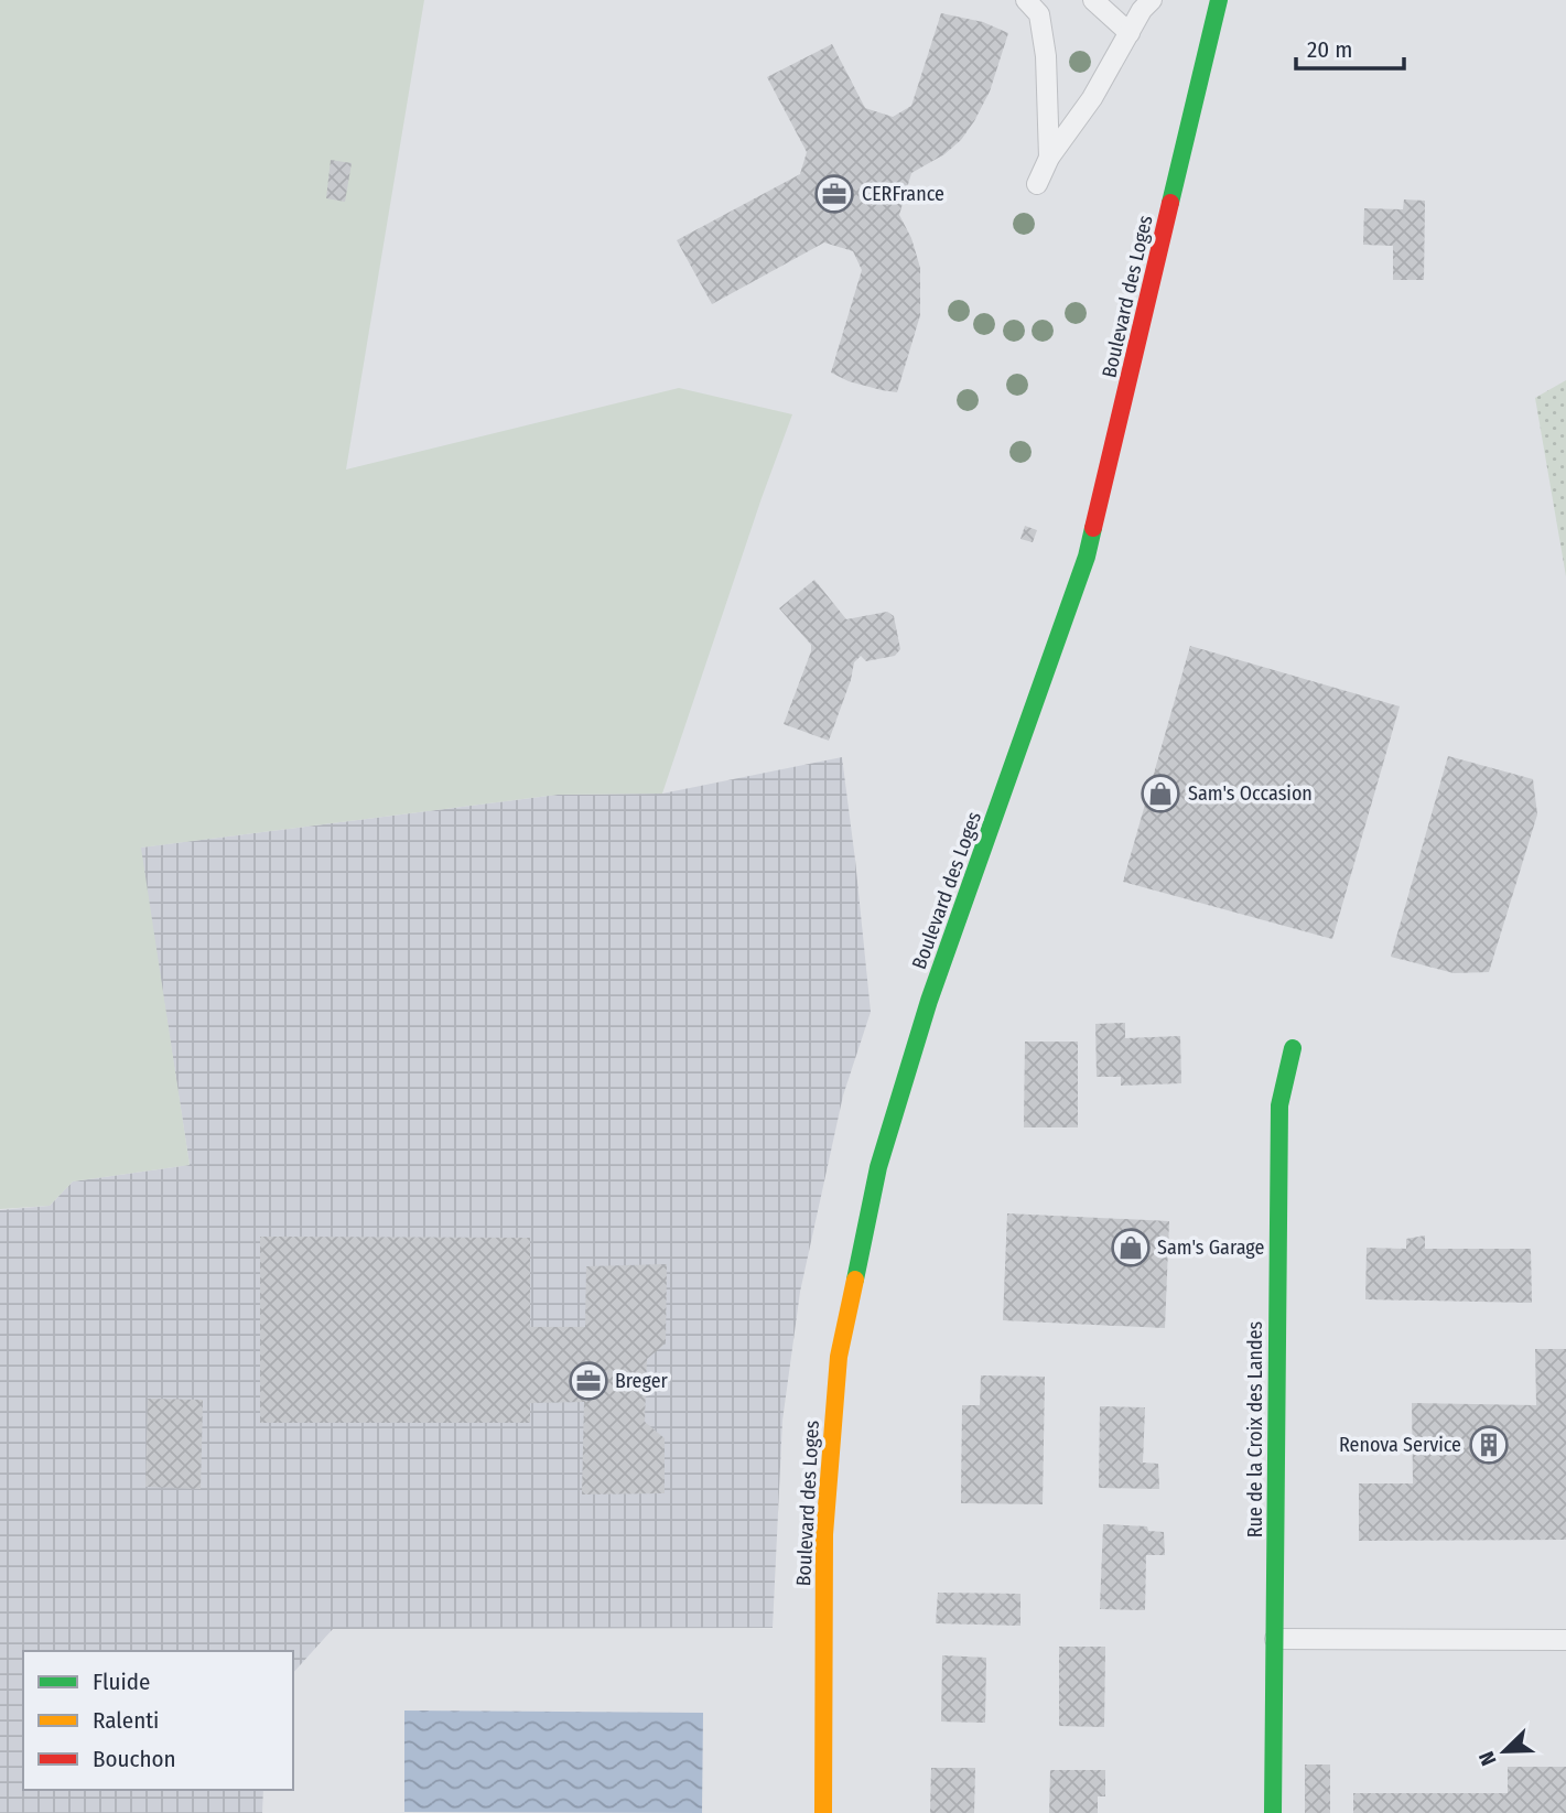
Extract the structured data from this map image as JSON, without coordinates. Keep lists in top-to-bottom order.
{
  "streets": {
    "main road": ["Boulevard des Loges", "Rue de la Croix des Landes"]
  },
  "places": {
    "office": ["CERFrance", "Breger"],
    "shop": ["Sam's Occasion", "Sam's Garage"],
    "building": ["Renova Service"]
  },
  "legend": ["Fluide", "Ralenti", "Bouchon"],
  "scale_bar": "20 m",
  "north": "bottom left"
}
